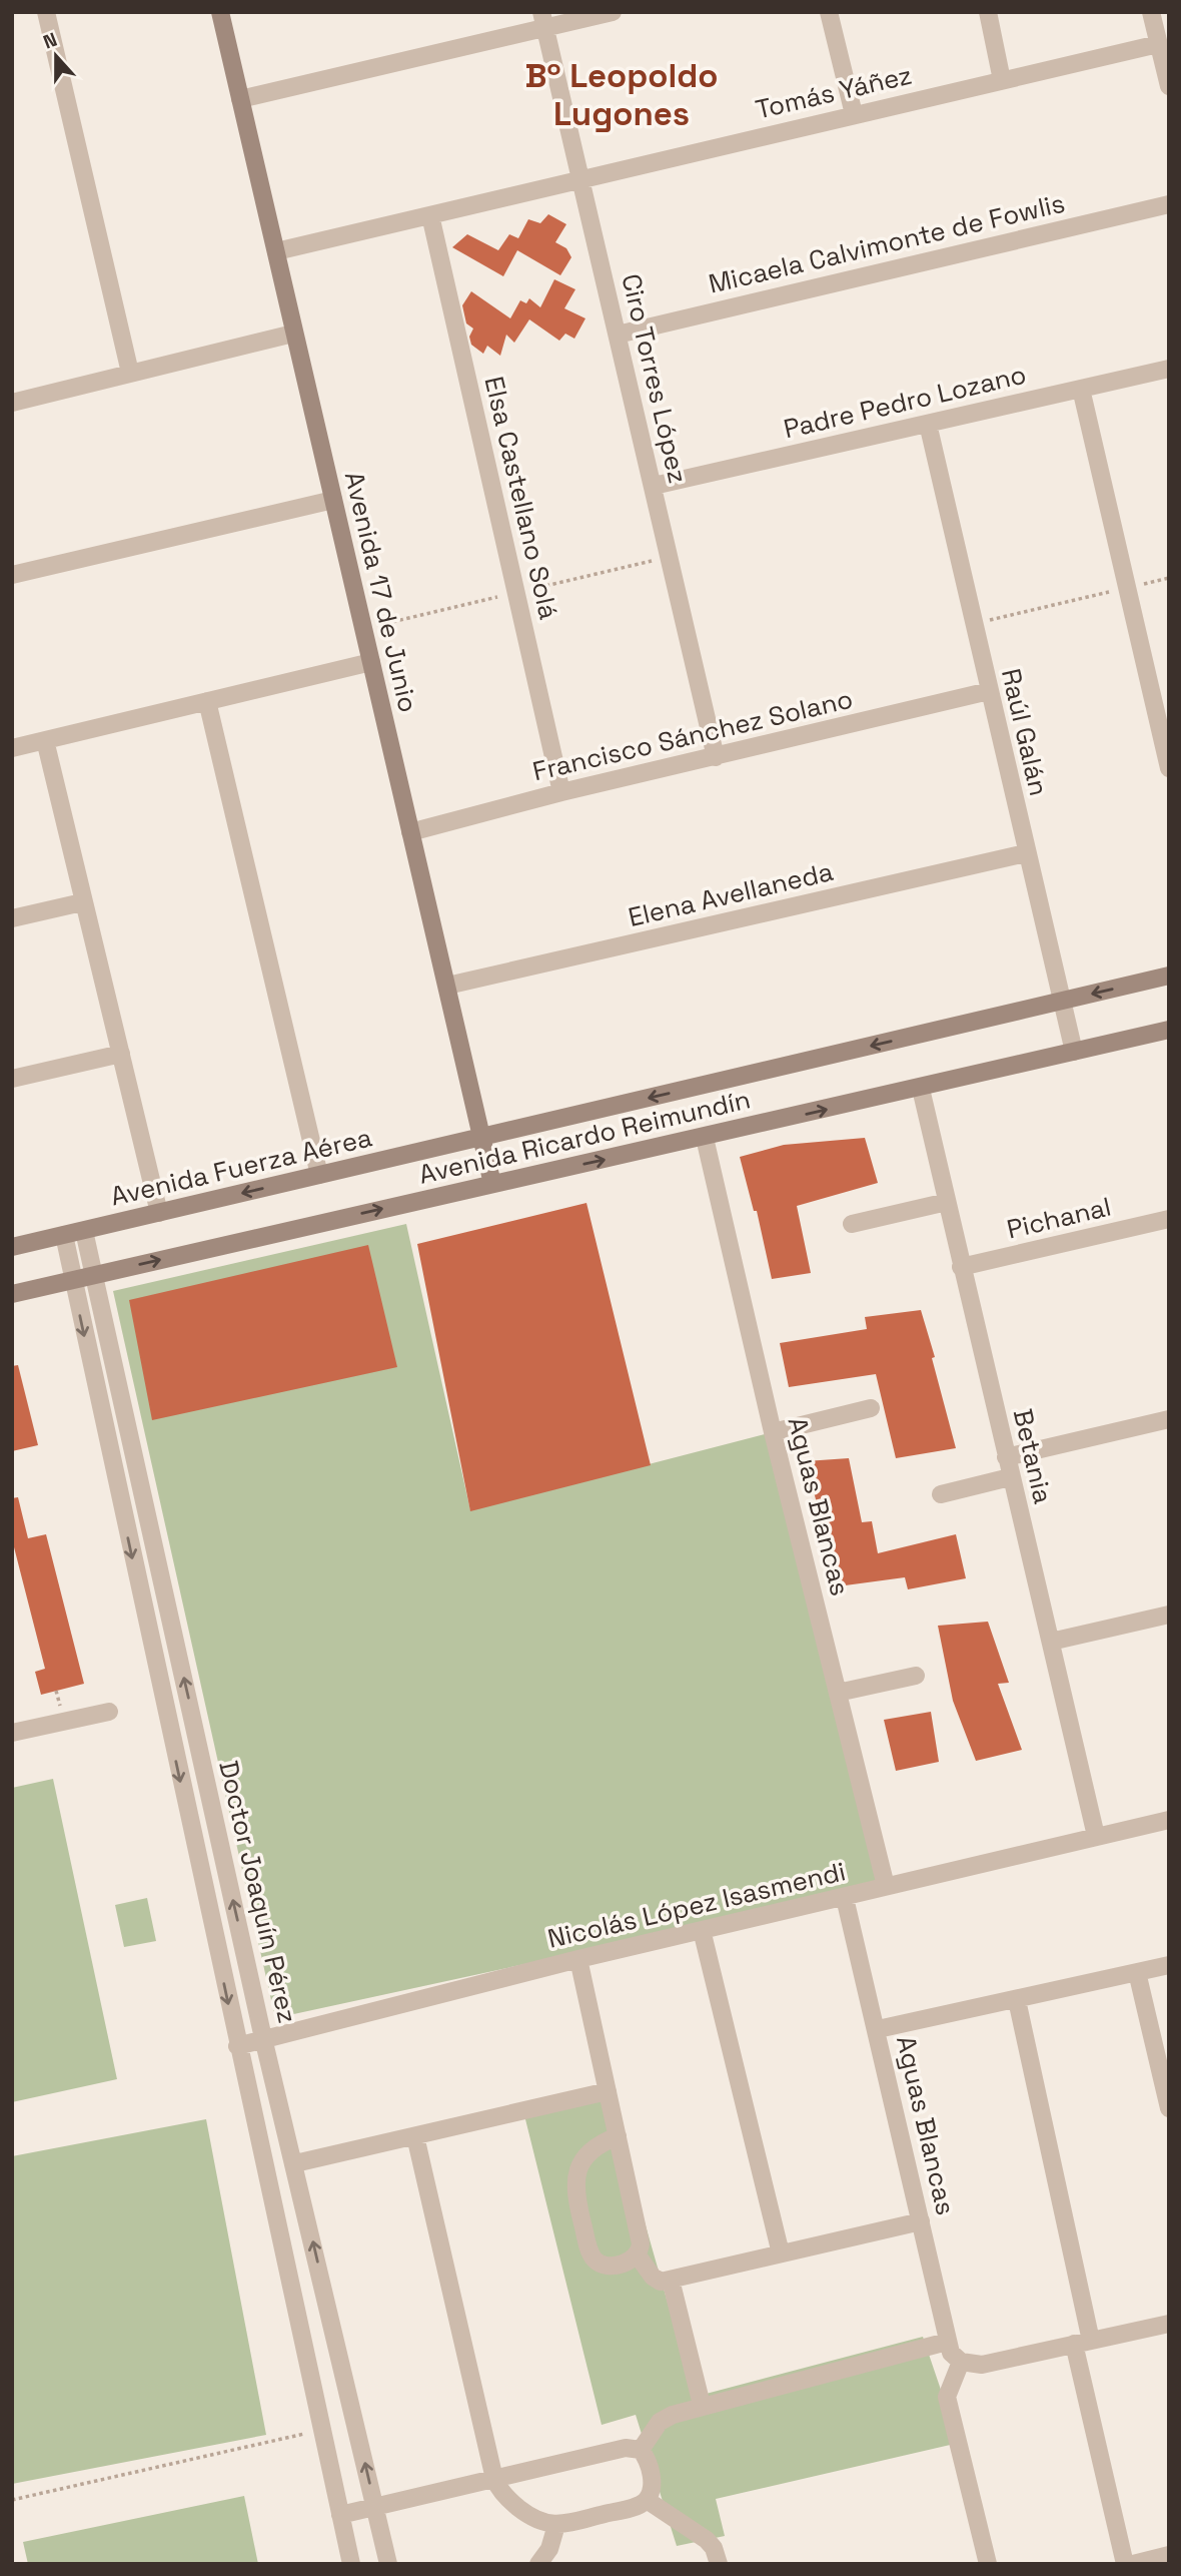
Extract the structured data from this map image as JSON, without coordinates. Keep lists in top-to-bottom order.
{
  "streets": {
    "street": [
      "Tomás Yáñez",
      "Micaela Calvimonte de Fowlis",
      "Ciro Torres López",
      "Padre Pedro Lozano",
      "Elsa Castellano Solá",
      "Avenida 17 de Junio",
      "Raúl Galán",
      "Francisco Sánchez Solano",
      "Elena Avellaneda",
      "Avenida Ricardo Reimundín",
      "Avenida Fuerza Aérea",
      "Pichanal",
      "Betania",
      "Aguas Blancas",
      "Doctor Joaquín Pérez",
      "Nicolás López Isasmendi"
    ]
  },
  "crossings": [
    ["Tomás Yáñez", "Ciro Torres López"],
    ["Tomás Yáñez", "Elsa Castellano Solá"],
    ["Tomás Yáñez", "Avenida 17 de Junio"],
    ["Micaela Calvimonte de Fowlis", "Ciro Torres López"],
    ["Ciro Torres López", "Padre Pedro Lozano"],
    ["Ciro Torres López", "Francisco Sánchez Solano"],
    ["Padre Pedro Lozano", "Raúl Galán"],
    ["Elsa Castellano Solá", "Francisco Sánchez Solano"],
    ["Avenida 17 de Junio", "Francisco Sánchez Solano"],
    ["Avenida 17 de Junio", "Elena Avellaneda"],
    ["Avenida 17 de Junio", "Avenida Ricardo Reimundín"],
    ["Avenida 17 de Junio", "Avenida Fuerza Aérea"],
    ["Raúl Galán", "Francisco Sánchez Solano"],
    ["Raúl Galán", "Elena Avellaneda"],
    ["Raúl Galán", "Avenida Ricardo Reimundín"],
    ["Avenida Ricardo Reimundín", "Avenida Fuerza Aérea"],
    ["Avenida Ricardo Reimundín", "Betania"],
    ["Avenida Ricardo Reimundín", "Aguas Blancas"],
    ["Avenida Ricardo Reimundín", "Doctor Joaquín Pérez"],
    ["Avenida Fuerza Aérea", "Doctor Joaquín Pérez"],
    ["Pichanal", "Betania"],
    ["Betania", "Nicolás López Isasmendi"],
    ["Aguas Blancas", "Nicolás López Isasmendi"],
    ["Doctor Joaquín Pérez", "Nicolás López Isasmendi"]
  ],
  "districts": ["Bº Leopoldo Lugones"],
  "north": "top"
}
